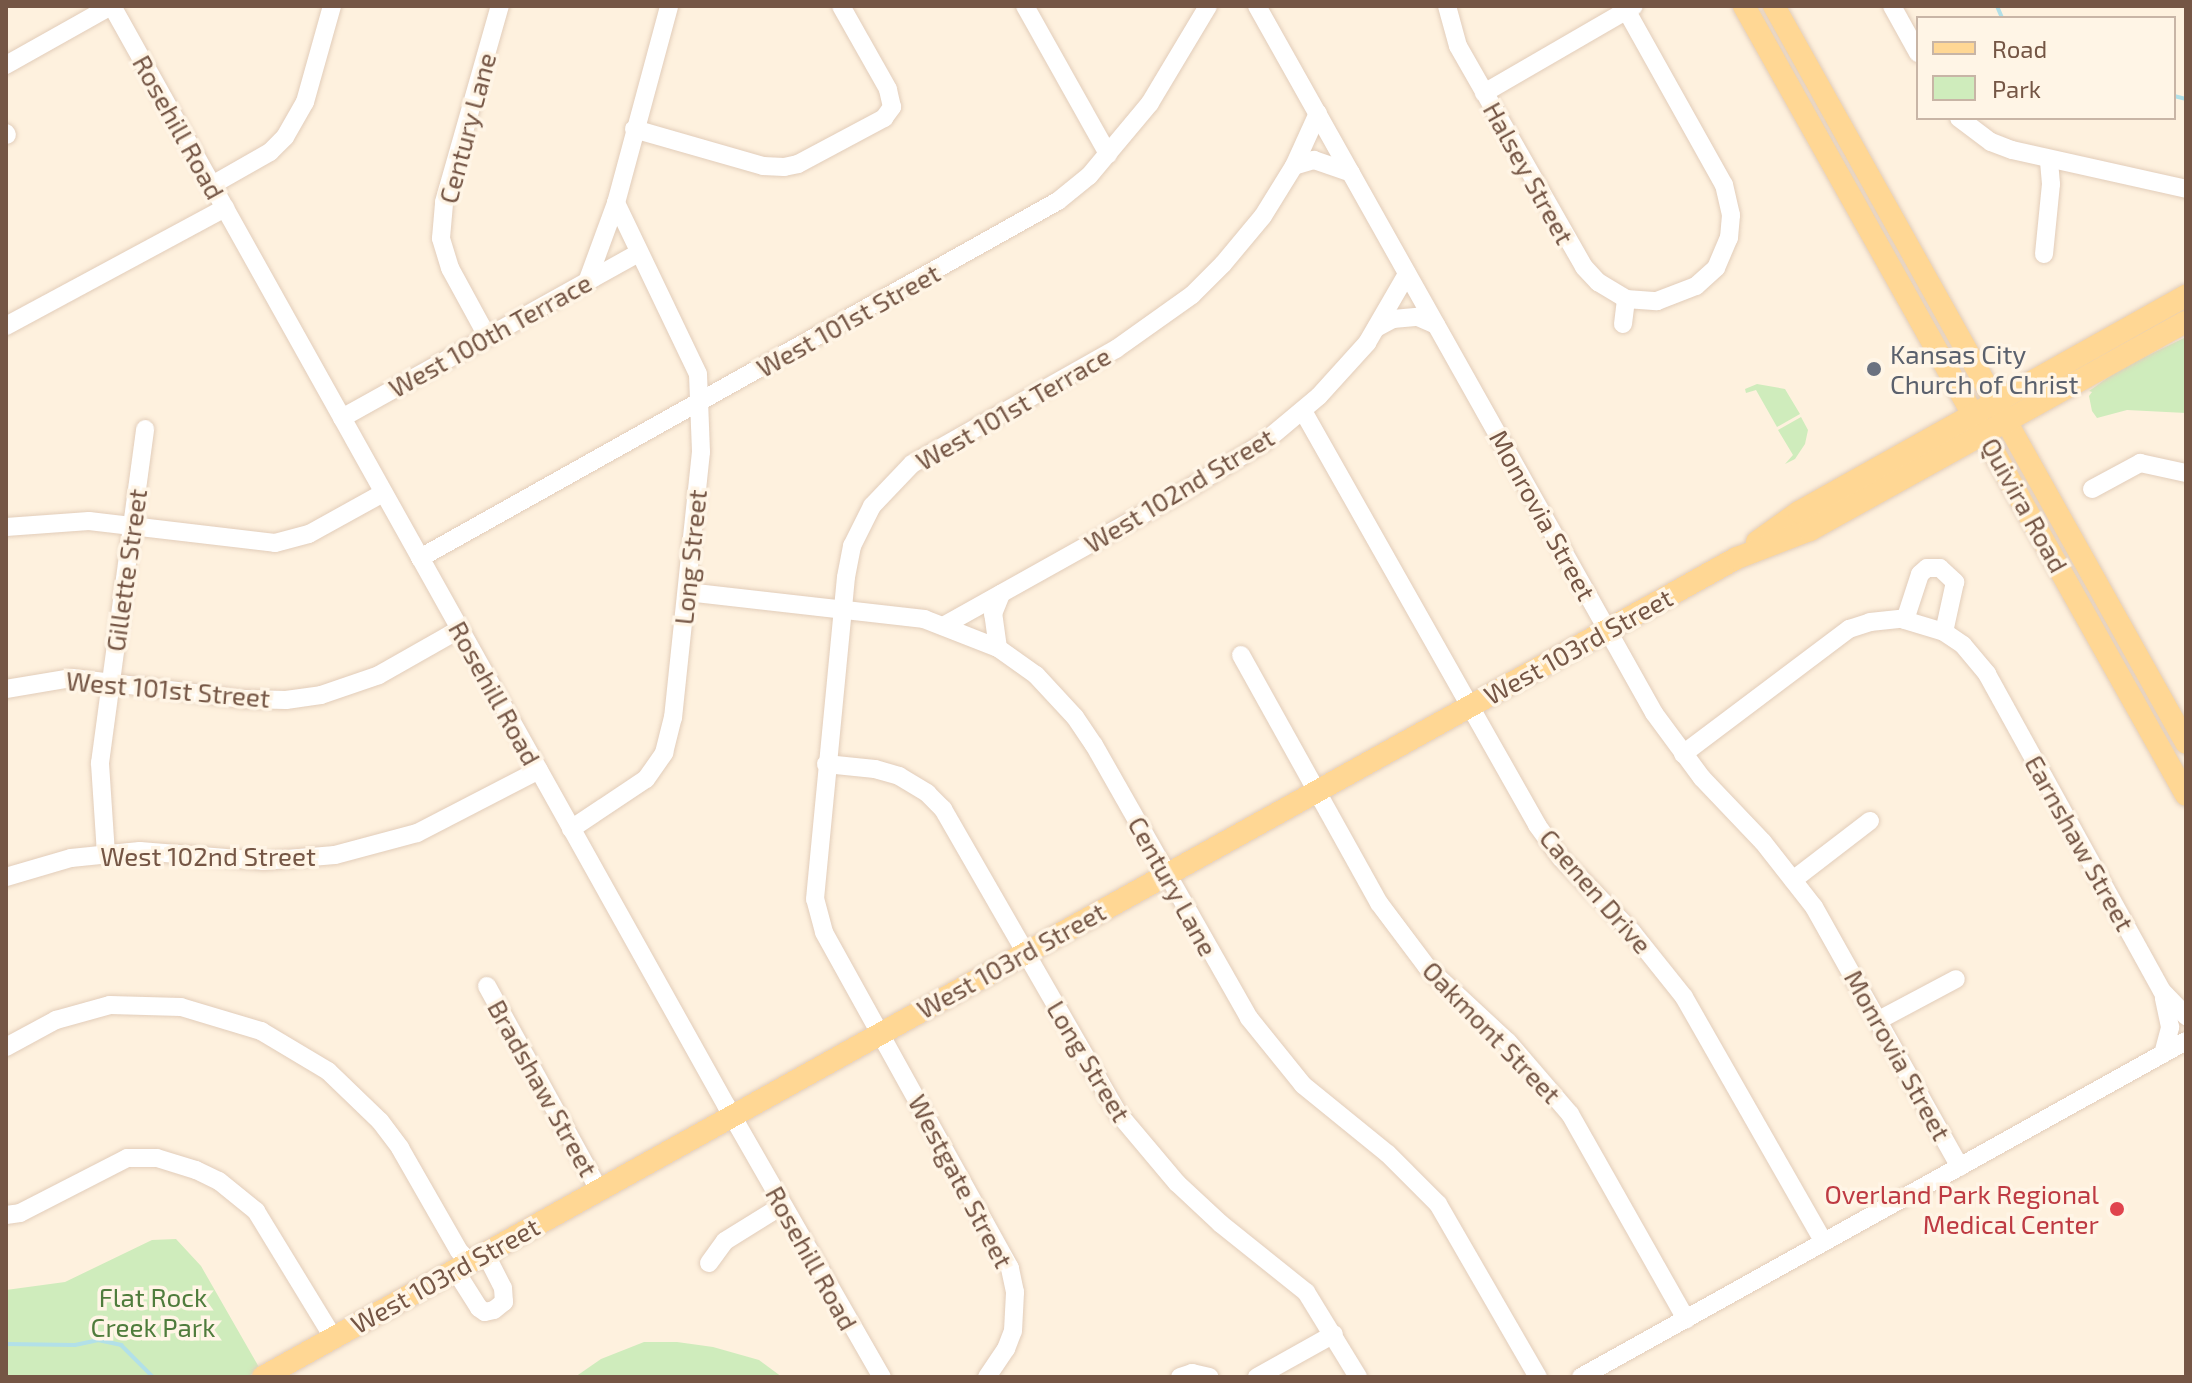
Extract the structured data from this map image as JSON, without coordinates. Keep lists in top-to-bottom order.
{
  "streets": {
    "main road": ["Quivira Road", "West 103rd Street"],
    "street": [
      "Rosehill Road",
      "Century Lane",
      "Halsey Street",
      "West 101st Street",
      "West 100th Terrace",
      "West 101st Terrace",
      "West 102nd Street",
      "Monrovia Street",
      "Long Street",
      "Gillette Street",
      "Earnshaw Street",
      "Caenen Drive",
      "Oakmont Street",
      "Bradshaw Street",
      "Westgate Street"
    ]
  },
  "crossings": [
    ["Rosehill Road", "West 101st Street"],
    ["Rosehill Road", "West 100th Terrace"],
    ["Rosehill Road", "West 102nd Street"],
    ["Rosehill Road", "Long Street"],
    ["Rosehill Road", "West 103rd Street"],
    ["Century Lane", "West 100th Terrace"],
    ["Century Lane", "West 101st Terrace"],
    ["Century Lane", "West 102nd Street"],
    ["Century Lane", "Long Street"],
    ["Century Lane", "West 103rd Street"],
    ["West 101st Street", "Long Street"],
    ["West 101st Street", "Gillette Street"],
    ["West 100th Terrace", "Long Street"],
    ["West 101st Terrace", "Monrovia Street"],
    ["West 101st Terrace", "Long Street"],
    ["West 101st Terrace", "West 103rd Street"],
    ["West 101st Terrace", "Westgate Street"],
    ["West 102nd Street", "Monrovia Street"],
    ["West 102nd Street", "Gillette Street"],
    ["West 102nd Street", "Caenen Drive"],
    ["Quivira Road", "West 103rd Street"],
    ["Monrovia Street", "West 103rd Street"],
    ["Long Street", "West 103rd Street"],
    ["West 103rd Street", "Caenen Drive"],
    ["West 103rd Street", "Oakmont Street"],
    ["West 103rd Street", "Bradshaw Street"],
    ["West 103rd Street", "Westgate Street"]
  ],
  "parks": ["Flat Rock Creek Park"],
  "places": ["Kansas City Church of Christ", "Overland Park Regional Medical Center"],
  "legend": ["Road", "Park"]
}
